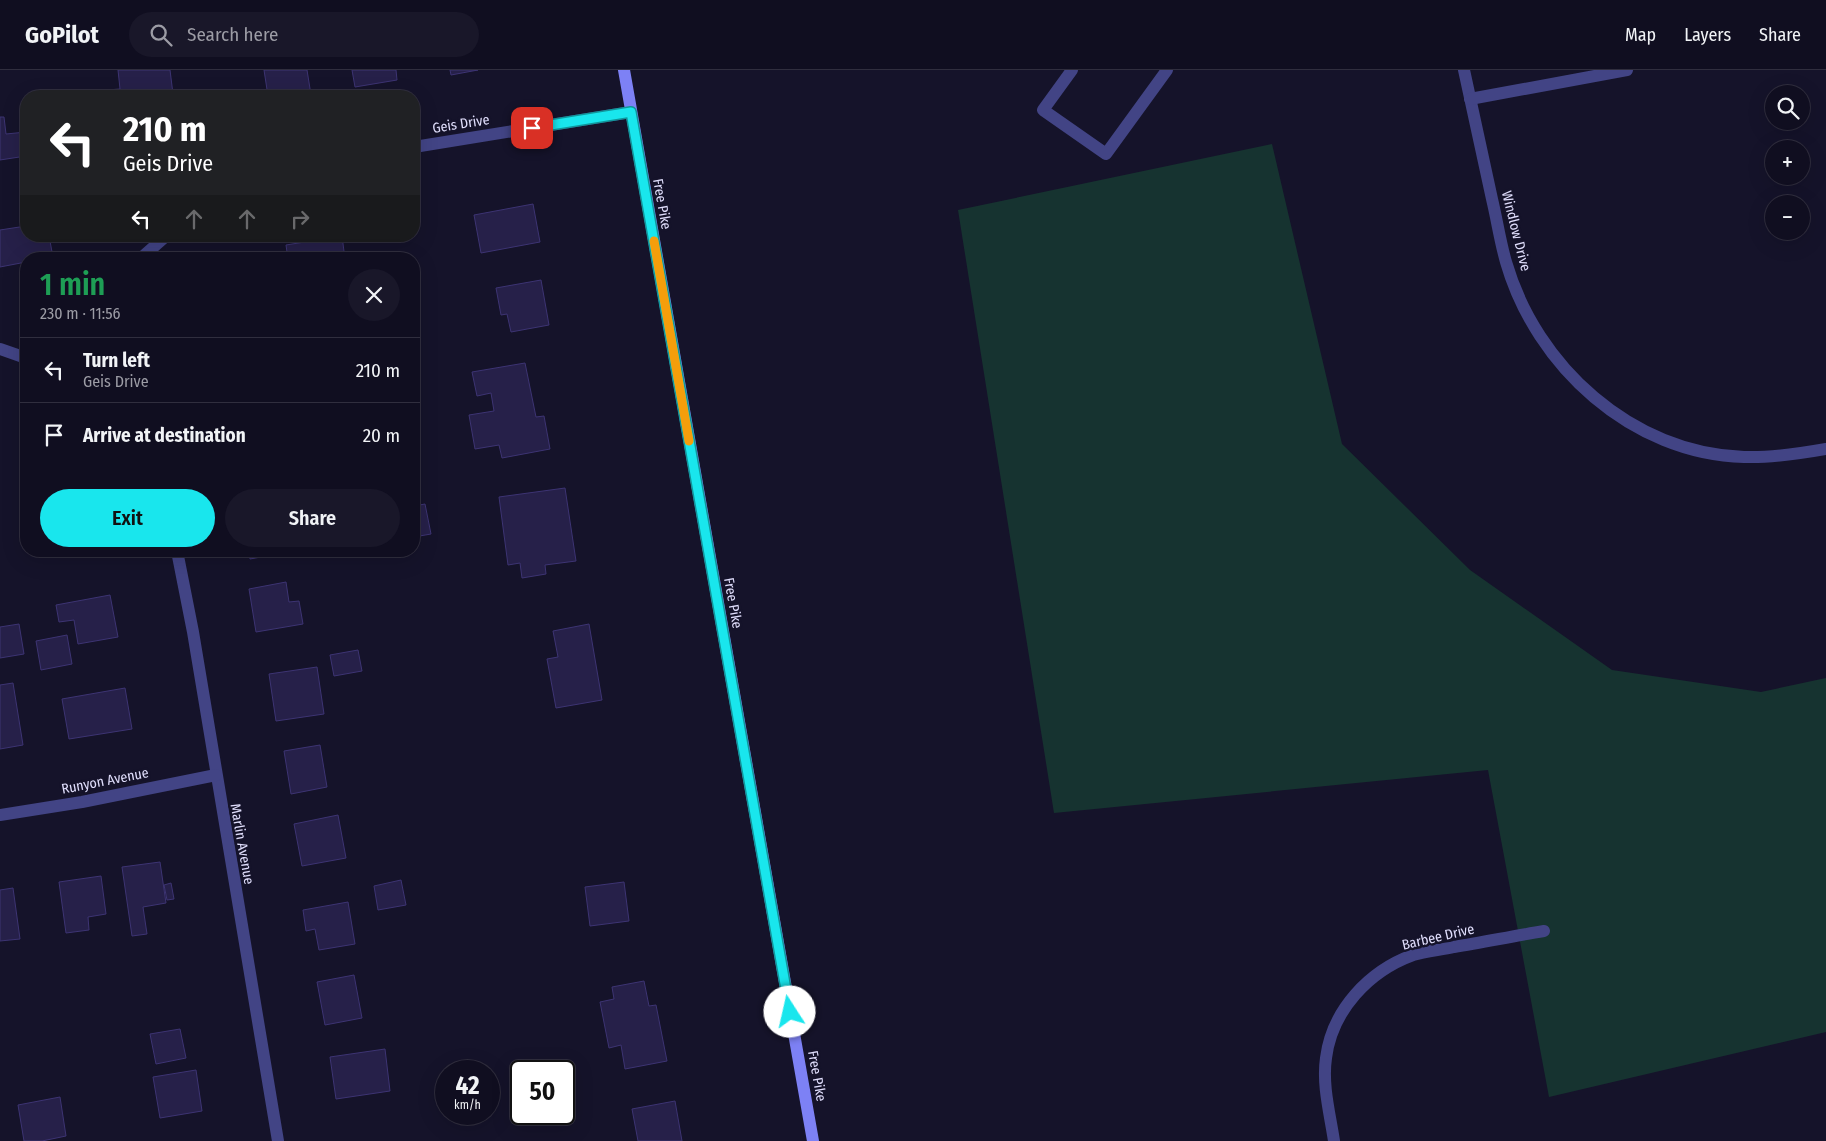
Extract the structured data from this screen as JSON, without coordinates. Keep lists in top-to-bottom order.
{
  "streets": {
    "main road": ["Free Pike"],
    "street": [
      "Geis Drive",
      "Windlow Drive",
      "Runyon Avenue",
      "Marlin Avenue",
      "Barbee Drive"
    ]
  },
  "crossings": [
    ["Geis Drive", "Free Pike"],
    ["Runyon Avenue", "Marlin Avenue"]
  ],
  "page": {
    "header": "GoPilot",
    "search": "Search here",
    "nav": ["Map", "Layers", "Share"],
    "map_buttons": ["+", "−"],
    "turn": ["210 m", "Geis Drive"],
    "heading": ["1 min", "230 m · 11:56"],
    "list": [
      {
        "name": "Turn left",
        "note": "Geis Drive",
        "value": "210 m"
      },
      {
        "name": "Arrive at destination",
        "value": "20 m"
      }
    ],
    "buttons": ["Exit", "Share"],
    "speed": "42 km/h",
    "limit": "50"
  }
}
